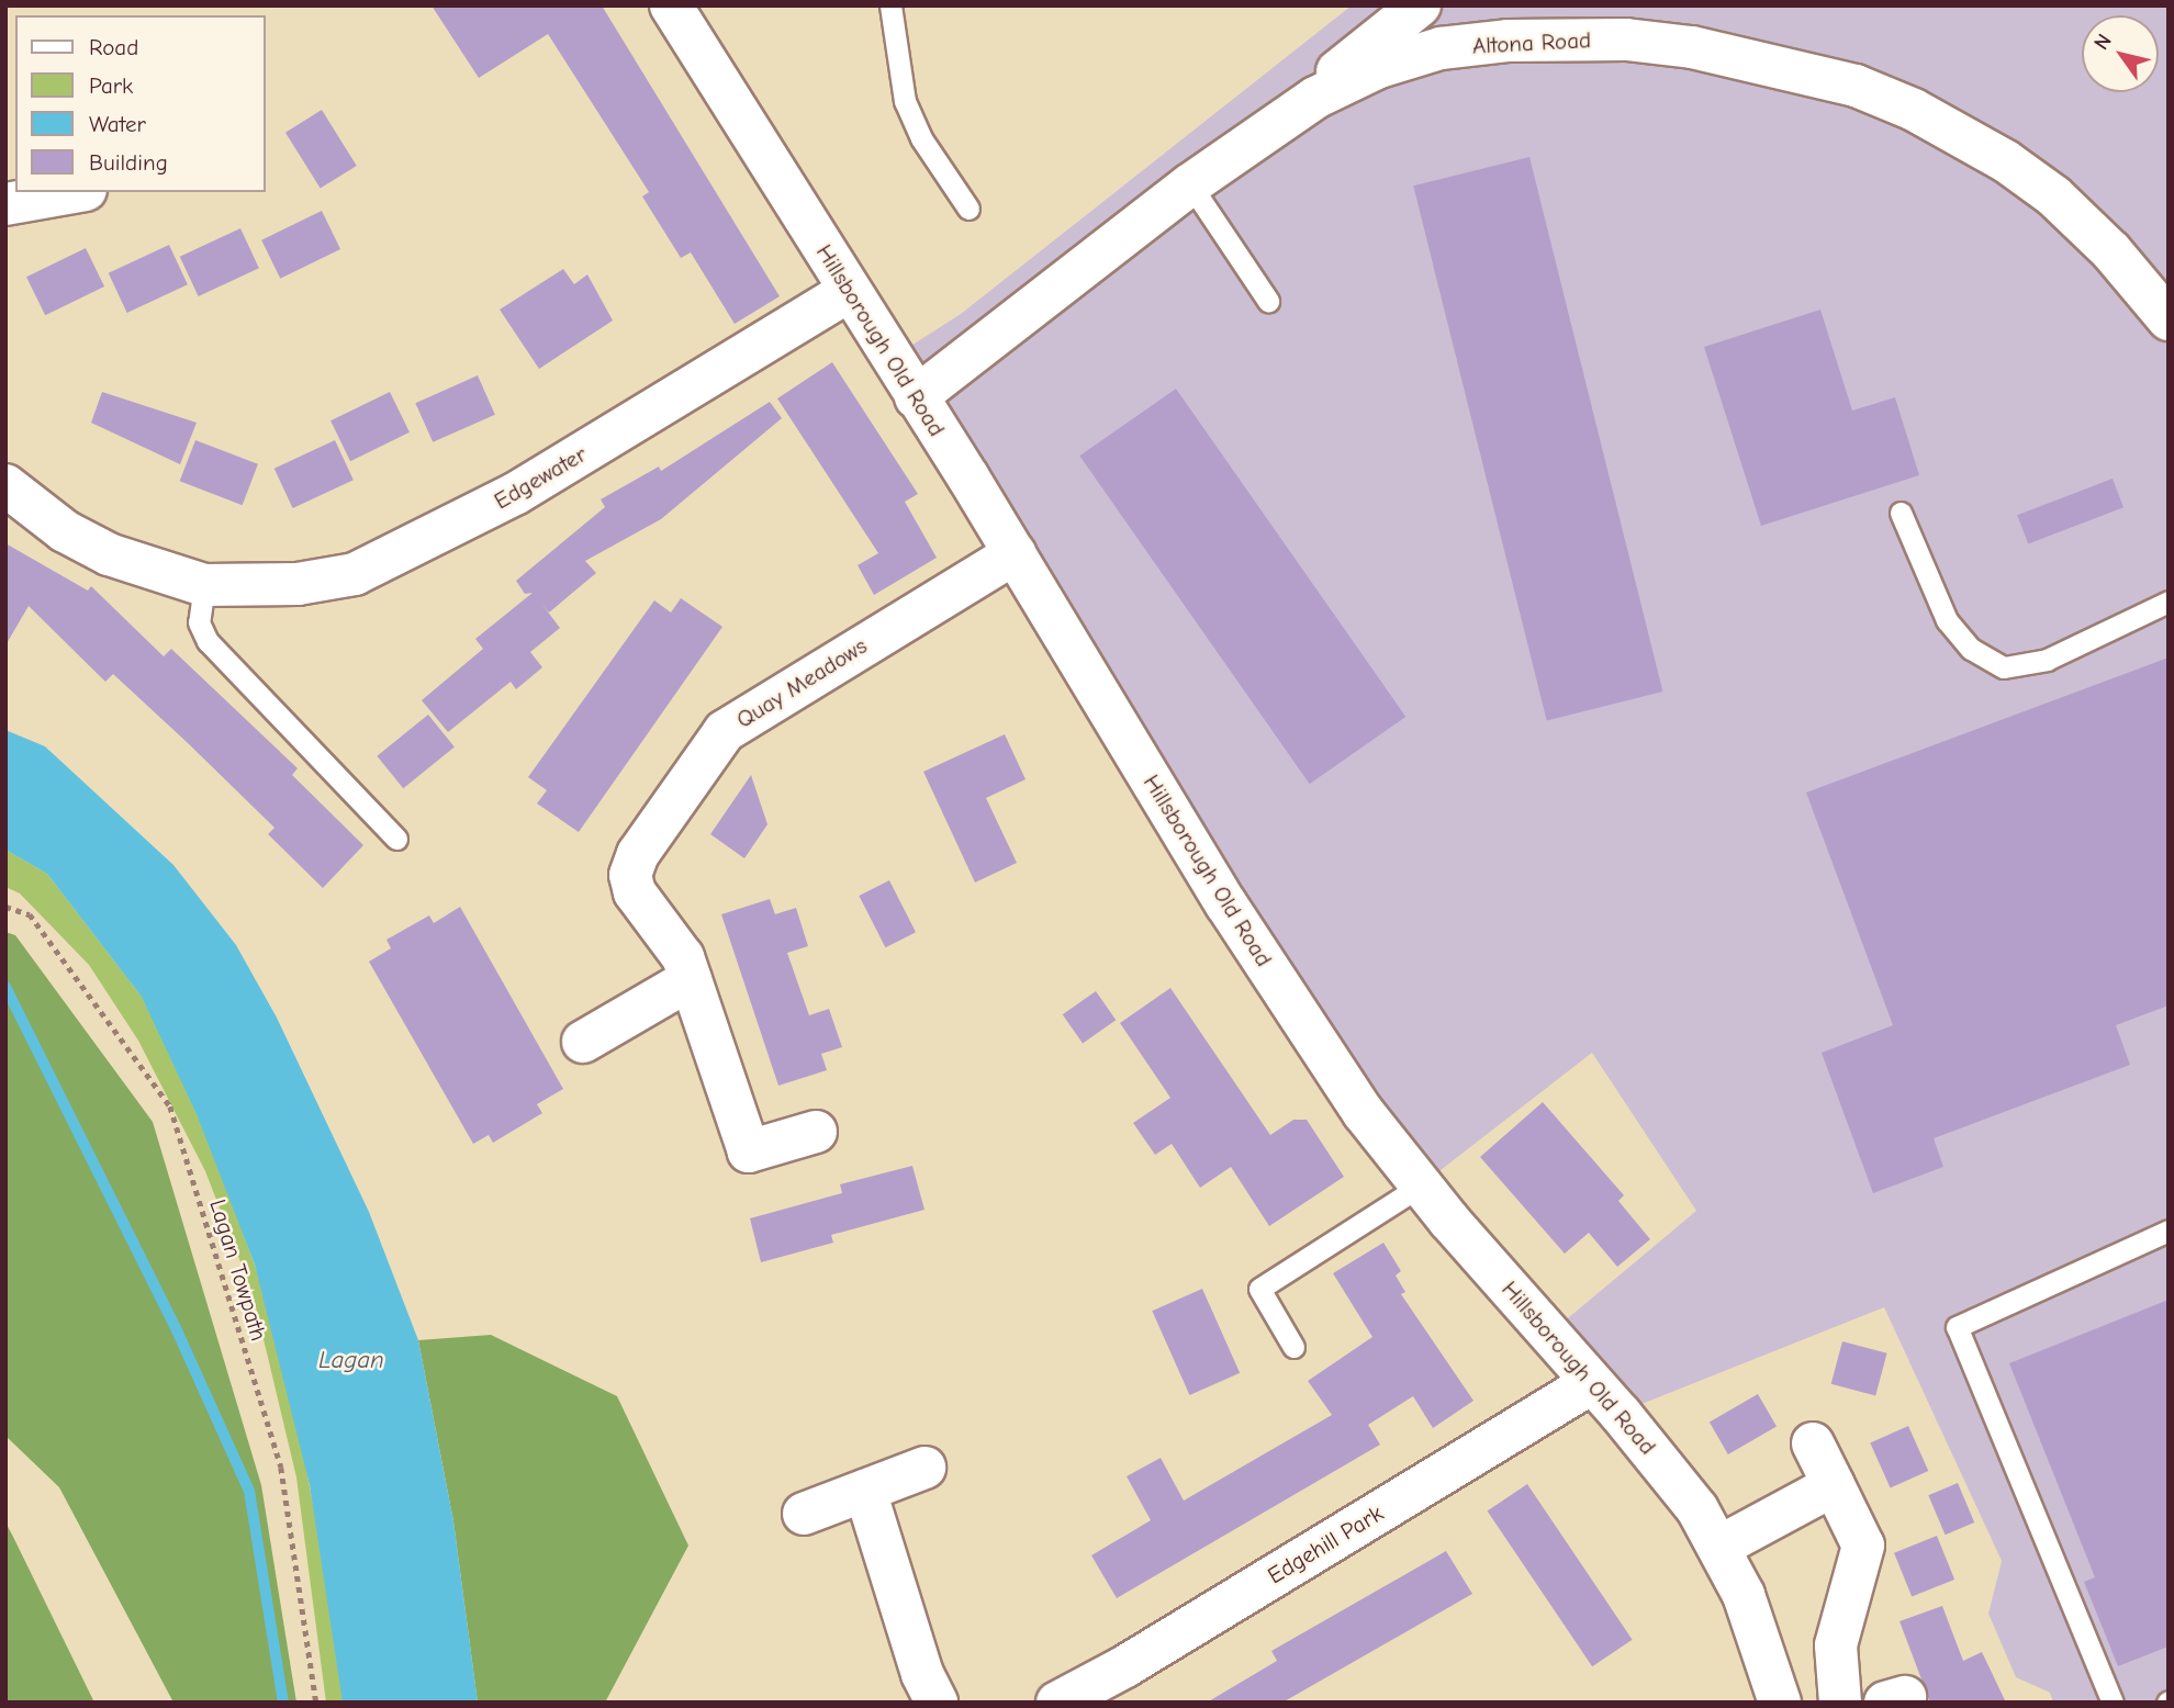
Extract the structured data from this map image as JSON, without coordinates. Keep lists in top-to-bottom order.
{
  "streets": {
    "street": [
      "Altona Road",
      "Hillsborough Old Road",
      "Edgewater",
      "Quay Meadows",
      "Edgehill Park"
    ],
    "path": ["Lagan Towpath"]
  },
  "crossings": [
    ["Altona Road", "Hillsborough Old Road"],
    ["Hillsborough Old Road", "Edgewater"],
    ["Hillsborough Old Road", "Quay Meadows"],
    ["Hillsborough Old Road", "Edgehill Park"]
  ],
  "water": ["Lagan"],
  "legend": [
    "Road",
    "Park",
    "Water",
    "Building"
  ],
  "north": "top left"
}
